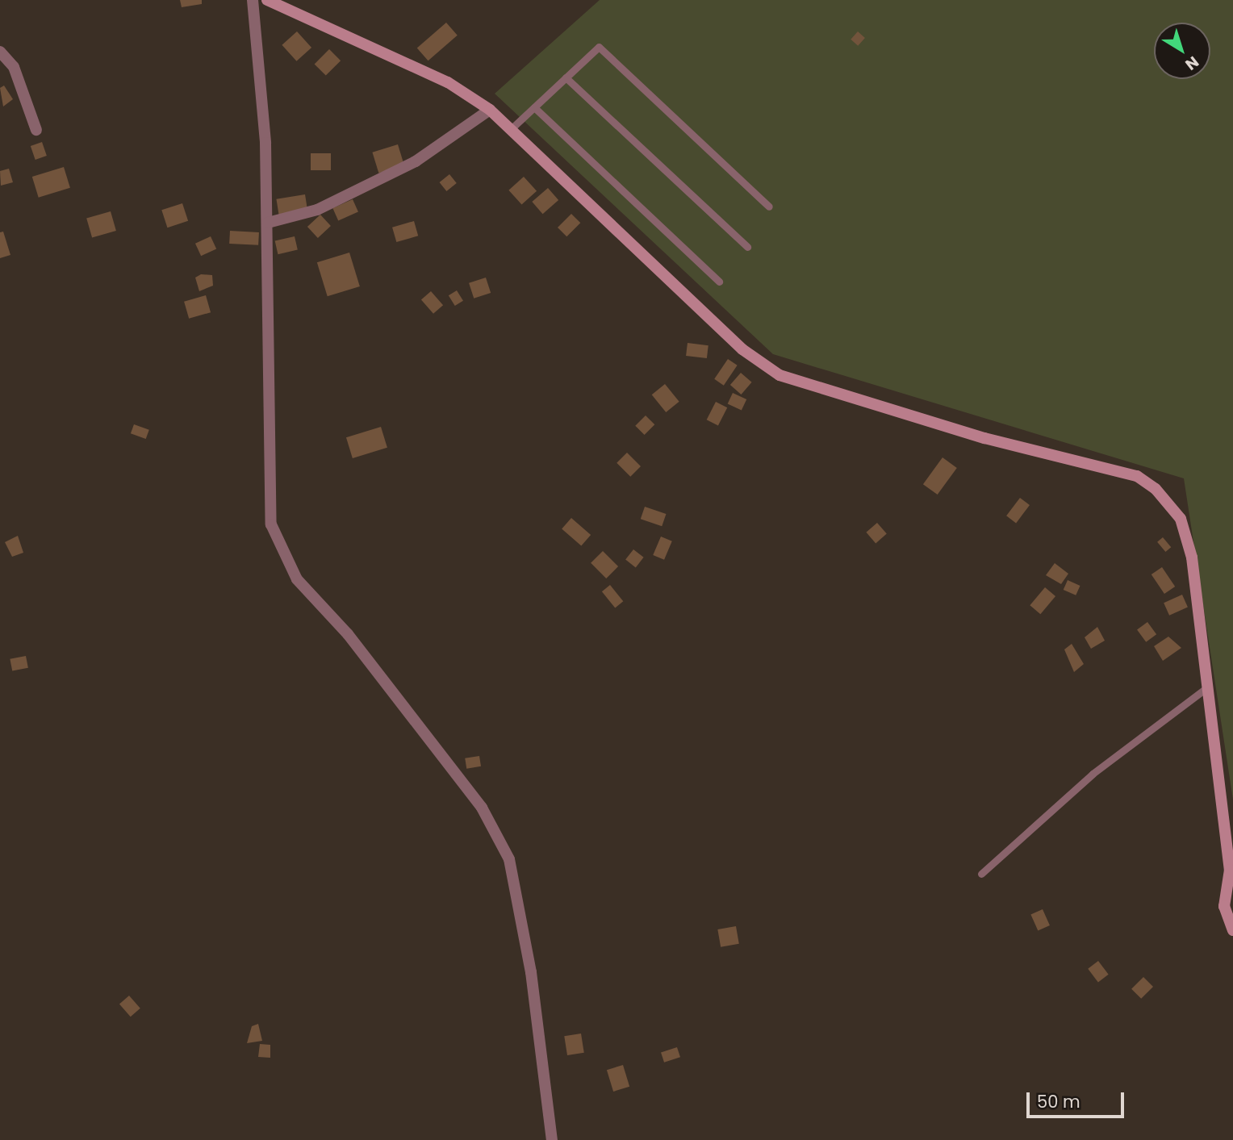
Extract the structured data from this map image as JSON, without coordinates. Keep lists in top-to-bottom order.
{
  "scale_bar": "50 m",
  "north": "bottom right"
}
